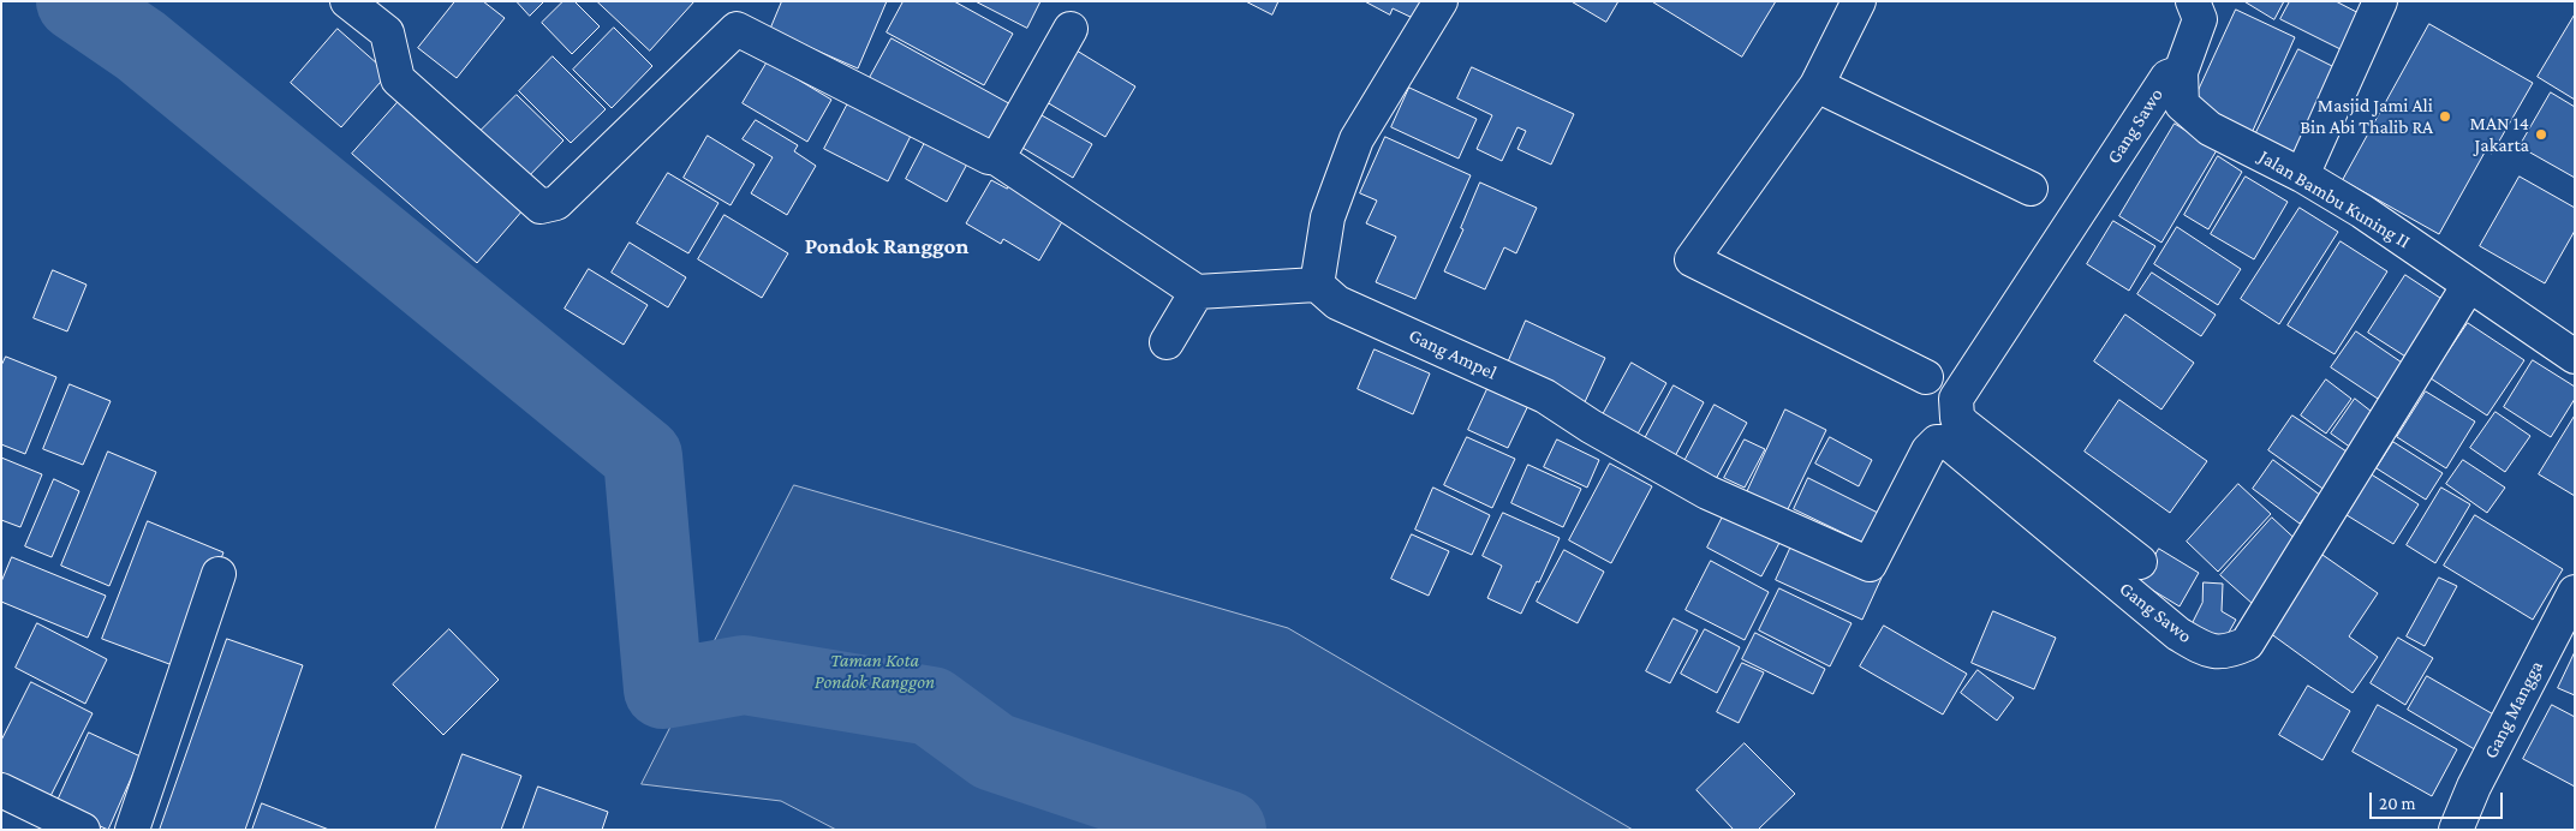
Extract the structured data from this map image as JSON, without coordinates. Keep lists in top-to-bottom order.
{
  "streets": {
    "street": [
      "Gang Sawo",
      "Jalan Bambu Kuning II",
      "Gang Ampel",
      "Gang Mangga"
    ]
  },
  "crossings": [
    ["Gang Sawo", "Jalan Bambu Kuning II"],
    ["Gang Sawo", "Gang Ampel"]
  ],
  "districts": ["Pondok Ranggon"],
  "parks": ["Taman Kota Pondok Ranggon"],
  "places": ["Masjid Jami Ali Bin Abi Thalib RA", "MAN 14 Jakarta"],
  "scale_bar": "20 m"
}
